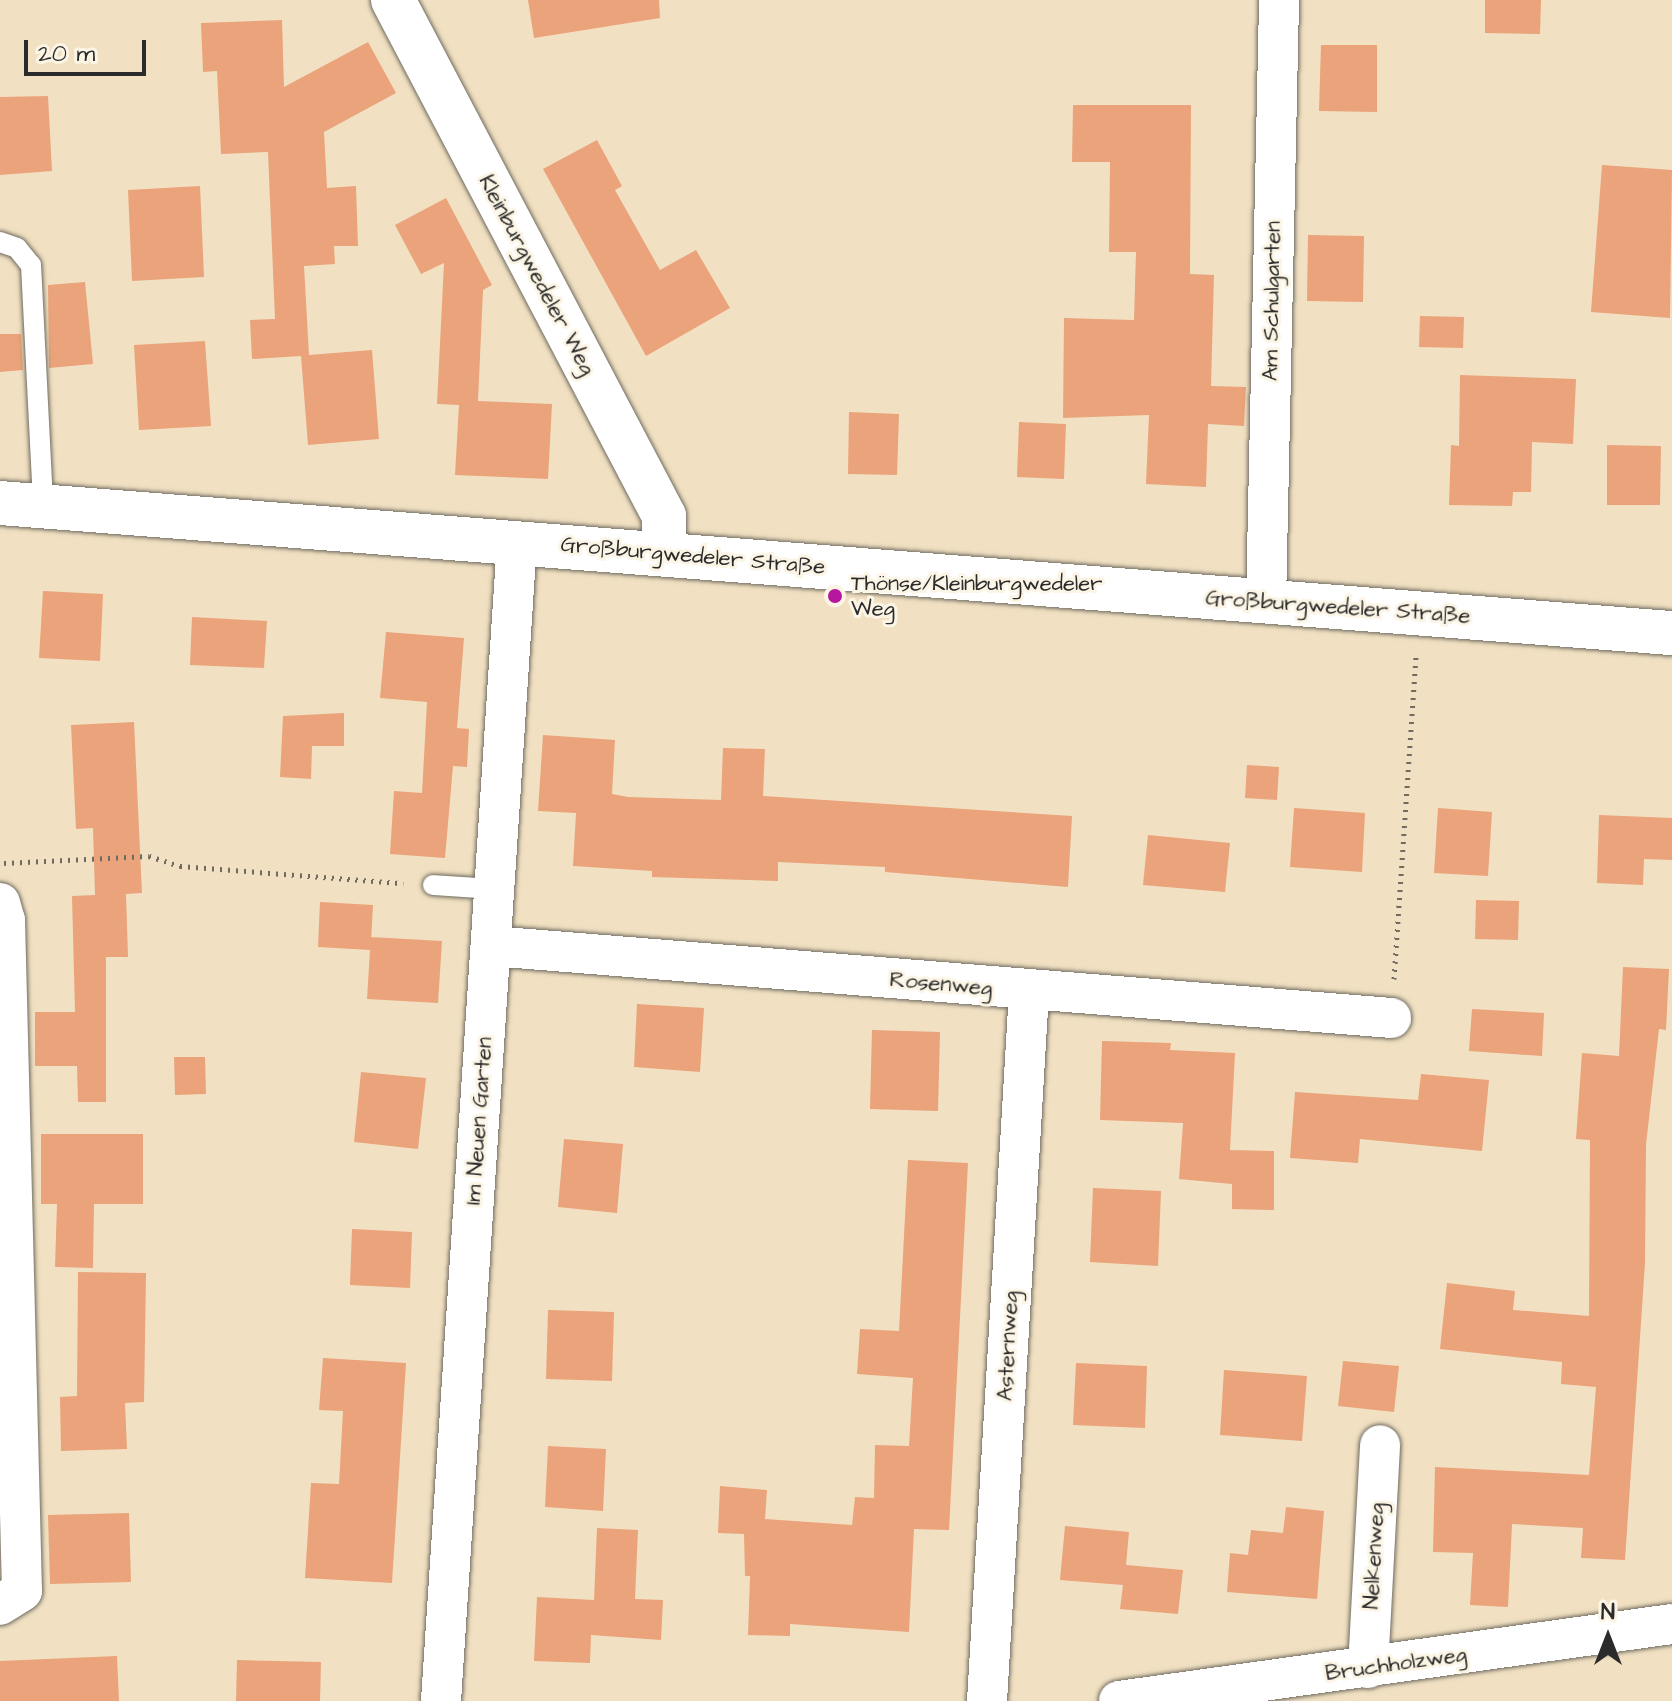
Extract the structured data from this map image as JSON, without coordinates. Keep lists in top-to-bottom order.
{
  "streets": {
    "street": [
      "Kleinburgwedeler Weg",
      "Am Schulgarten",
      "Großburgwedeler Straße",
      "Rosenweg",
      "Im Neuen Garten",
      "Asternweg",
      "Nelkenweg",
      "Bruchholzweg"
    ]
  },
  "crossings": [
    ["Kleinburgwedeler Weg", "Großburgwedeler Straße"],
    ["Am Schulgarten", "Großburgwedeler Straße"],
    ["Großburgwedeler Straße", "Im Neuen Garten"],
    ["Rosenweg", "Im Neuen Garten"],
    ["Rosenweg", "Asternweg"],
    ["Nelkenweg", "Bruchholzweg"]
  ],
  "places": ["Thönse/Kleinburgwedeler Weg"],
  "scale_bar": "20 m",
  "north": "top"
}
